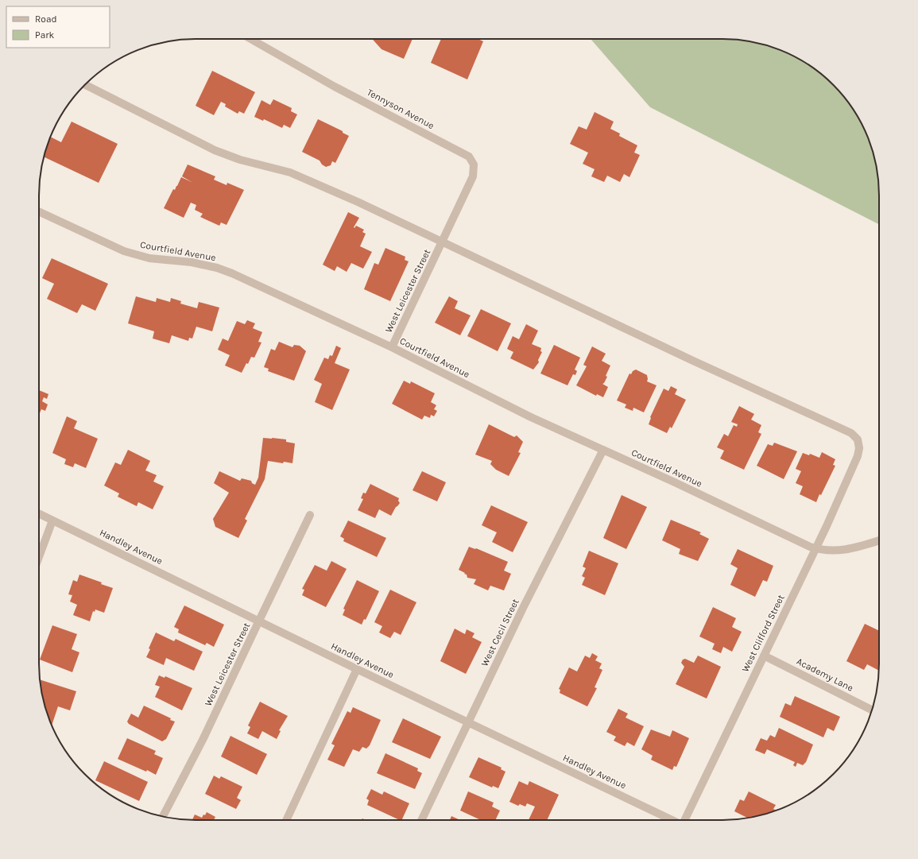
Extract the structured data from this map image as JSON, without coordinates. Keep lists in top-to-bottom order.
{
  "streets": {
    "street": [
      "Tennyson Avenue",
      "Courtfield Avenue",
      "West Leicester Street",
      "Handley Avenue",
      "West Cecil Street",
      "West Clifford Street",
      "Academy Lane"
    ]
  },
  "crossings": [
    ["Tennyson Avenue", "West Leicester Street"],
    ["Tennyson Avenue", "West Clifford Street"],
    ["Courtfield Avenue", "West Leicester Street"],
    ["Courtfield Avenue", "West Cecil Street"],
    ["Courtfield Avenue", "West Clifford Street"],
    ["West Leicester Street", "Handley Avenue"],
    ["West Leicester Street", "West Clifford Street"],
    ["Handley Avenue", "West Cecil Street"],
    ["West Clifford Street", "Academy Lane"]
  ],
  "legend": ["Road", "Park"]
}
